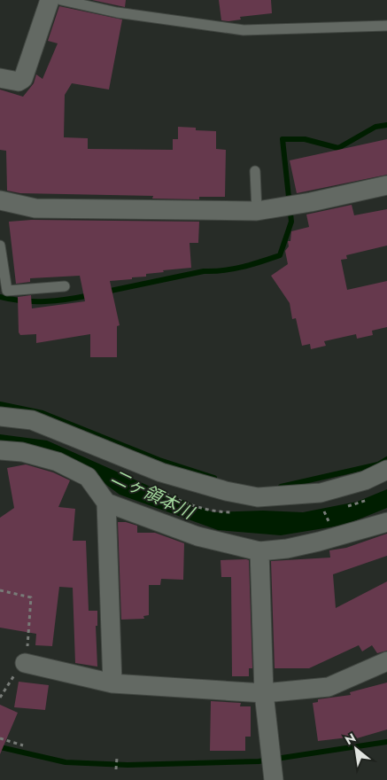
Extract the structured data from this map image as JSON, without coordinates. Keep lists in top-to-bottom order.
{
  "water": ["二ヶ領本川"],
  "north": "top left"
}
